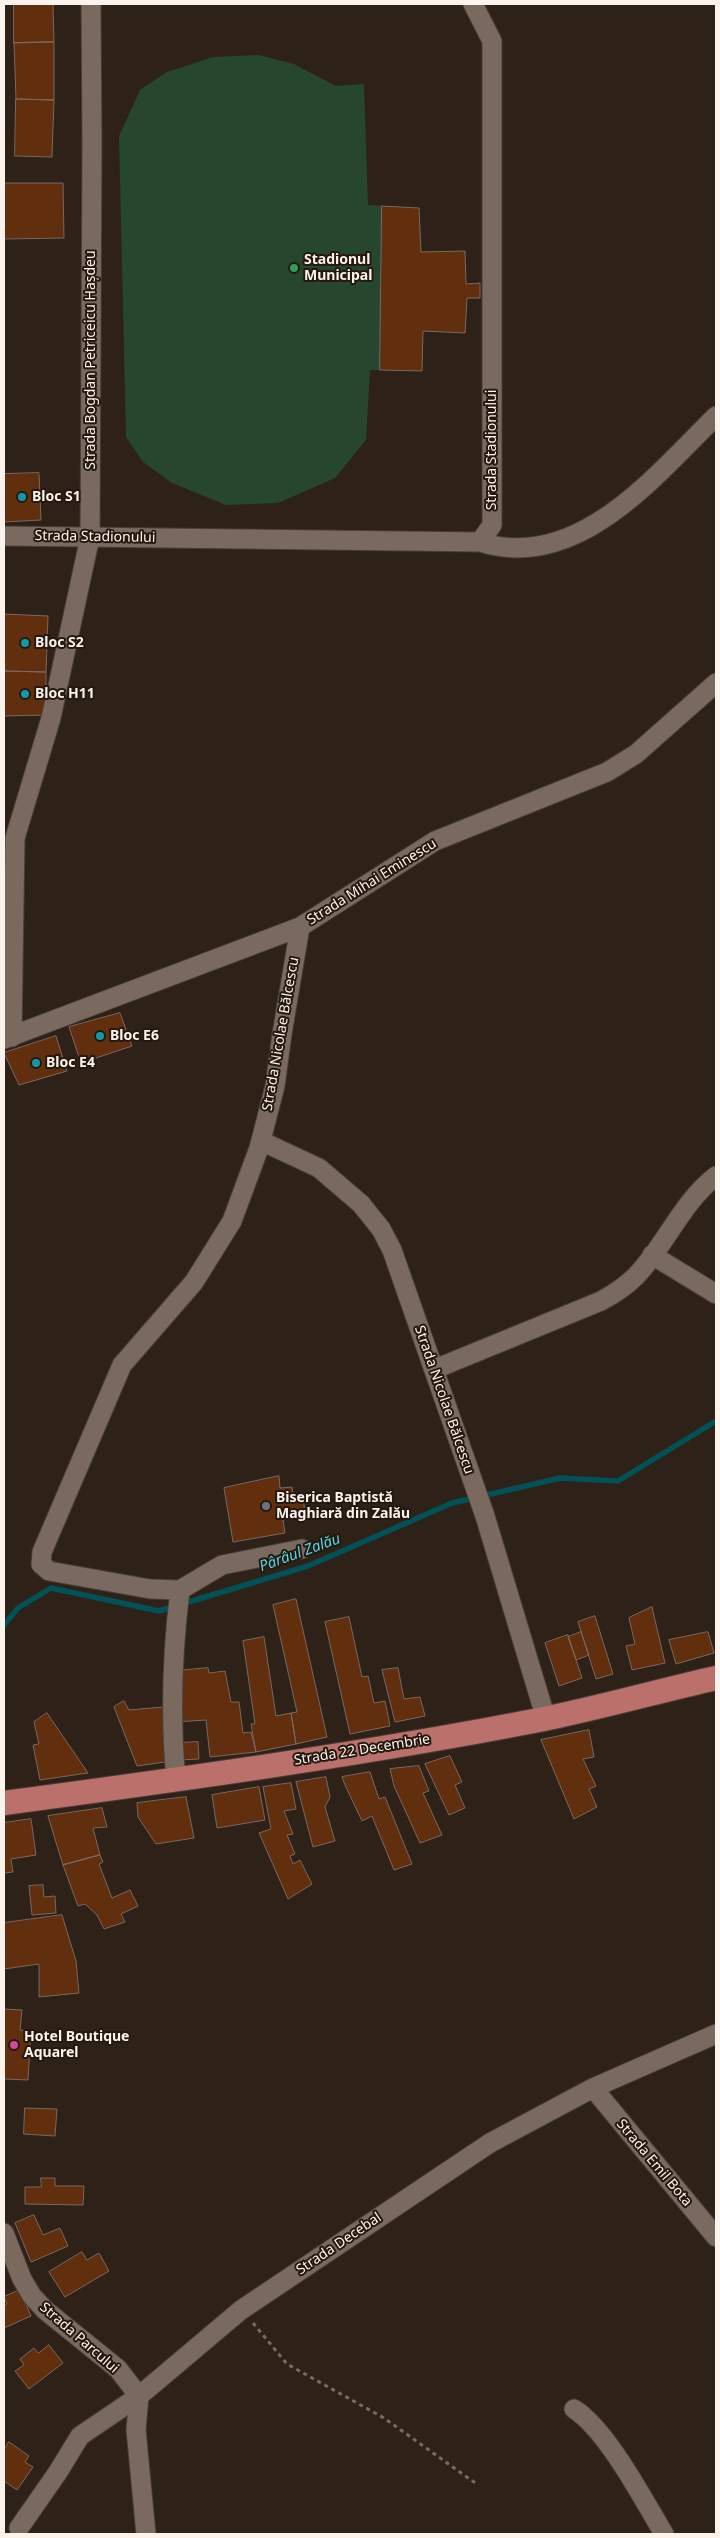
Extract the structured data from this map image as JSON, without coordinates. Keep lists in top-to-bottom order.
{
  "streets": {
    "main road": ["Strada 22 Decembrie"],
    "street": [
      "Strada Bogdan Petriceicu Hașdeu",
      "Strada Stadionului",
      "Strada Mihai Eminescu",
      "Strada Nicolae Bălcescu",
      "Strada Emil Bota",
      "Strada Decebal",
      "Strada Parcului"
    ]
  },
  "crossings": [
    ["Strada Bogdan Petriceicu Hașdeu", "Strada Stadionului"],
    ["Strada Bogdan Petriceicu Hașdeu", "Strada Mihai Eminescu"],
    ["Strada Mihai Eminescu", "Strada Nicolae Bălcescu"],
    ["Strada Nicolae Bălcescu", "Strada 22 Decembrie"],
    ["Strada Emil Bota", "Strada Decebal"],
    ["Strada Decebal", "Strada Parcului"]
  ],
  "water": ["Pârâul Zalău"],
  "places": [
    "Stadionul Municipal",
    "Bloc S1",
    "Bloc S2",
    "Bloc H11",
    "Bloc E6",
    "Bloc E4",
    "Biserica Baptistă Maghiară din Zalău",
    "Hotel Boutique Aquarel"
  ]
}
